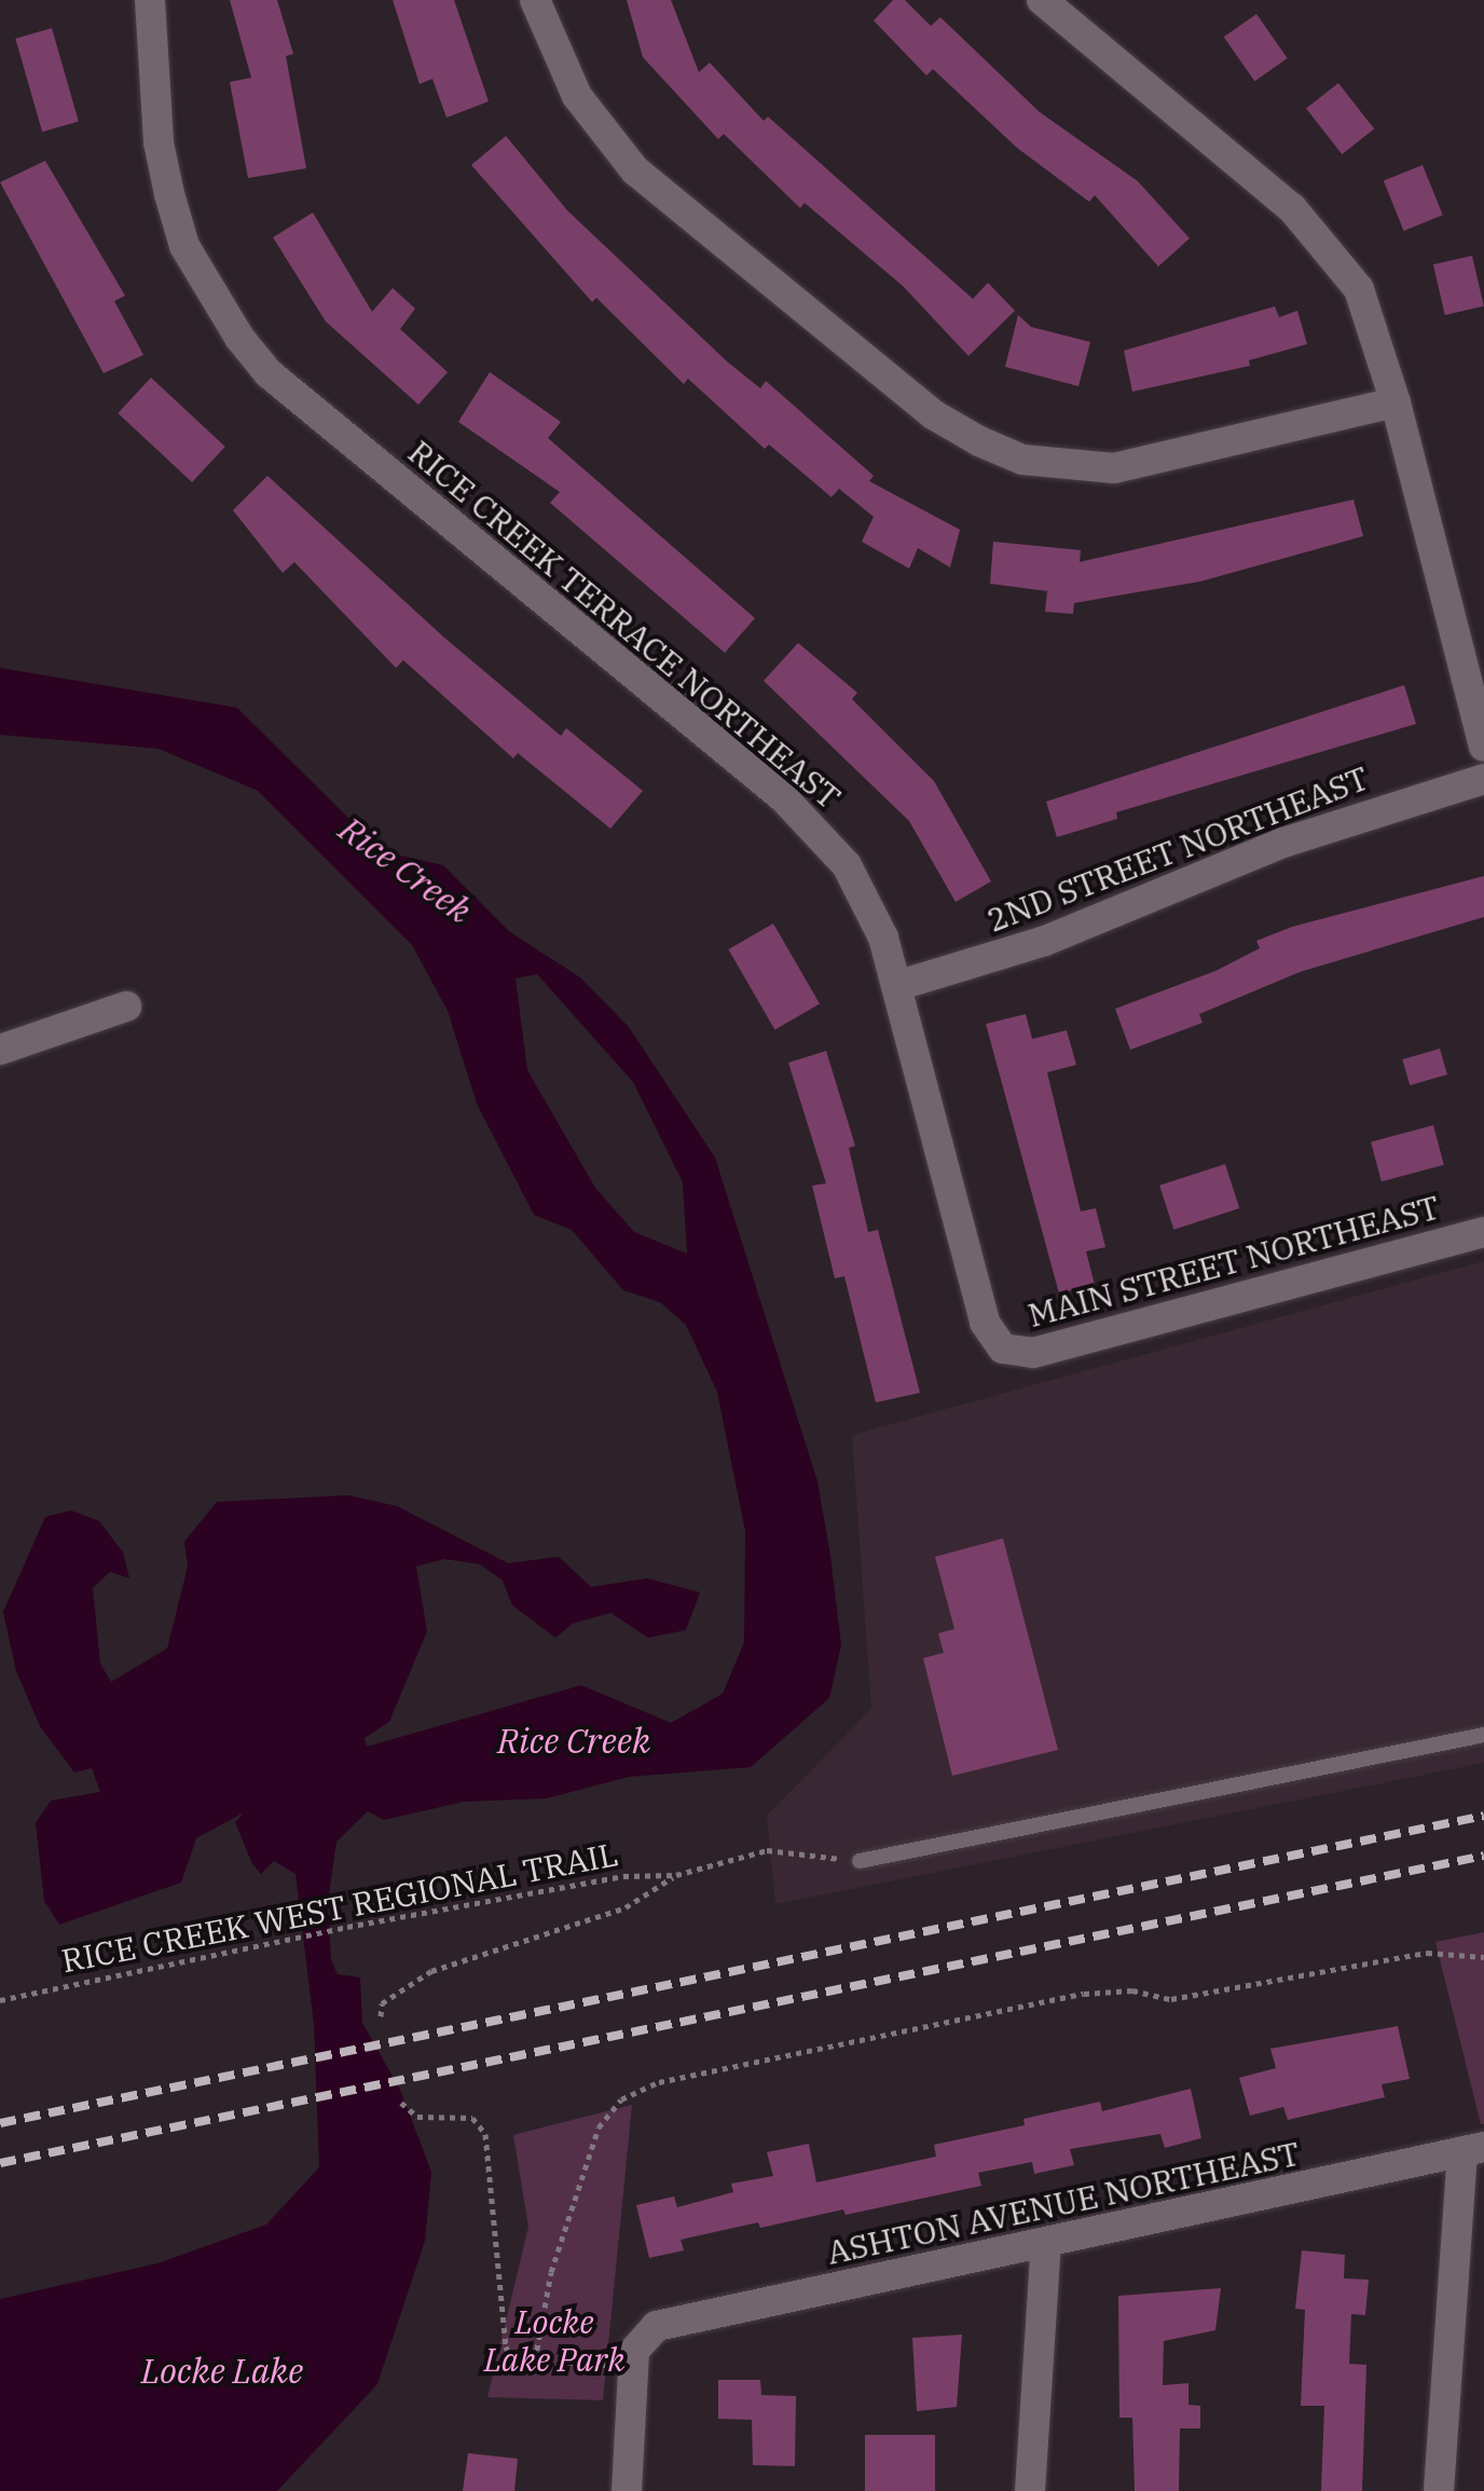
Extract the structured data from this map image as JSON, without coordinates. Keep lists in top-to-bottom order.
{
  "streets": {
    "street": [
      "RICE CREEK TERRACE NORTHEAST",
      "2ND STREET NORTHEAST",
      "MAIN STREET NORTHEAST",
      "ASHTON AVENUE NORTHEAST"
    ],
    "path": ["RICE CREEK WEST REGIONAL TRAIL"]
  },
  "crossings": [
    ["RICE CREEK TERRACE NORTHEAST", "2ND STREET NORTHEAST"],
    ["RICE CREEK TERRACE NORTHEAST", "MAIN STREET NORTHEAST"]
  ],
  "water": ["Rice Creek", "Locke Lake"],
  "parks": ["Locke Lake Park"]
}
